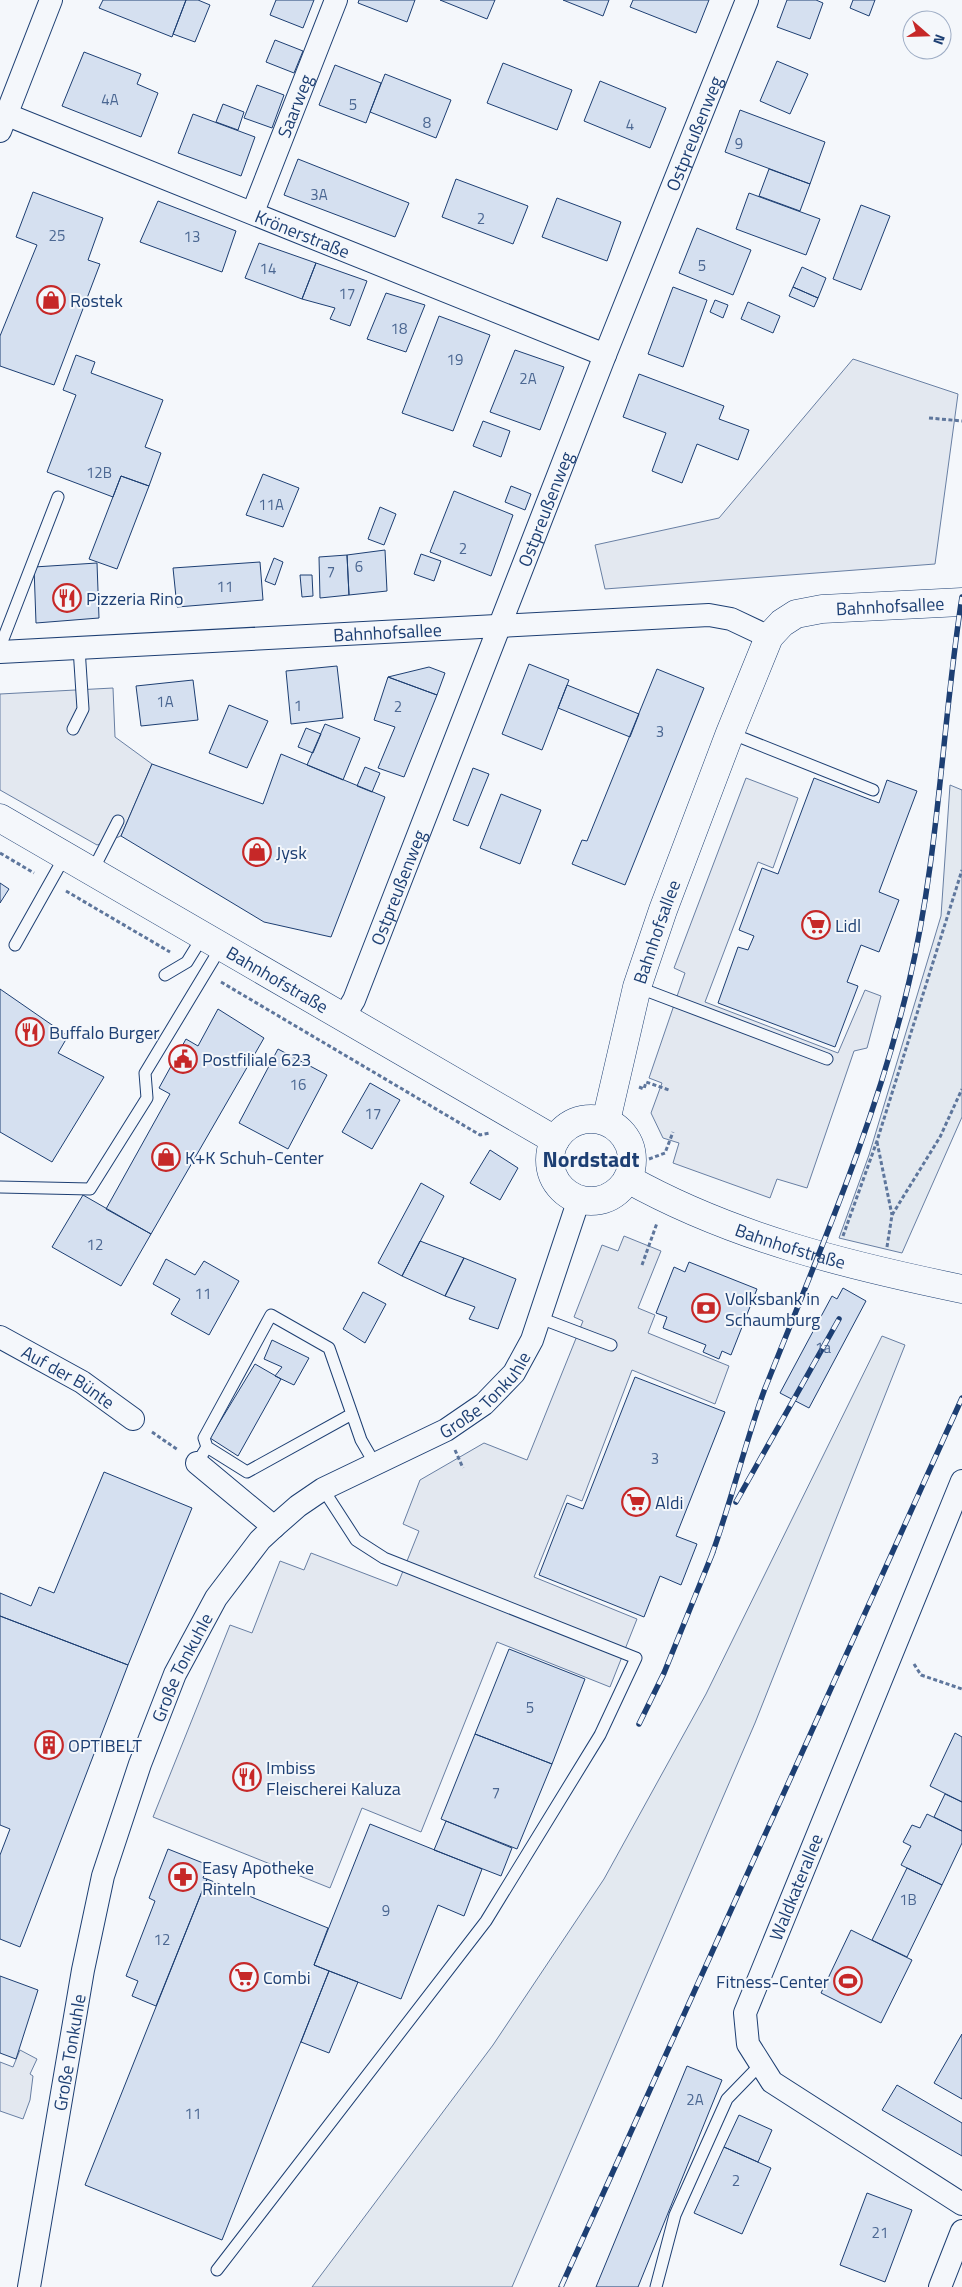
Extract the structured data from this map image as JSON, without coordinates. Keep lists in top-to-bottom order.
{
  "streets": {
    "main road": ["Bahnhofsallee", "Bahnhofstraße"],
    "street": [
      "Saarweg",
      "Ostpreußenweg",
      "Krönerstraße",
      "Auf der Bünte",
      "Große Tonkuhle",
      "Waldkaterallee"
    ]
  },
  "crossings": [
    ["Saarweg", "Krönerstraße"],
    ["Ostpreußenweg", "Krönerstraße"],
    ["Ostpreußenweg", "Bahnhofsallee"],
    ["Ostpreußenweg", "Bahnhofstraße"],
    ["Bahnhofsallee", "Bahnhofstraße"],
    ["Bahnhofsallee", "Große Tonkuhle"],
    ["Bahnhofstraße", "Große Tonkuhle"]
  ],
  "districts": ["Nordstadt"],
  "places": {
    "shop": ["Rostek", "Jysk", "K+K Schuh-Center"],
    "restaurant": ["Pizzeria Rino", "Buffalo Burger", "Imbiss Fleischerei Kaluza"],
    "supermarket": ["Lidl", "Aldi", "Combi"],
    "public building": ["Postfiliale 623"],
    "bank": ["Volksbank in Schaumburg"],
    "building": ["OPTIBELT"],
    "pharmacy": ["Easy Apotheke Rinteln"],
    "sports": ["Fitness-Center"]
  },
  "house_numbers": [
    "4A",
    "5",
    "8",
    "4",
    "9",
    "3A",
    "2",
    "25",
    "13",
    "5",
    "14",
    "17",
    "18",
    "19",
    "2A",
    "12B",
    "11A",
    "2",
    "6",
    "7",
    "11",
    "1A",
    "1",
    "2",
    "3",
    "16",
    "17",
    "12",
    "11",
    "1a",
    "3",
    "5",
    "7",
    "1B",
    "9",
    "12",
    "2A",
    "11",
    "2",
    "21"
  ],
  "north": "right"
}
